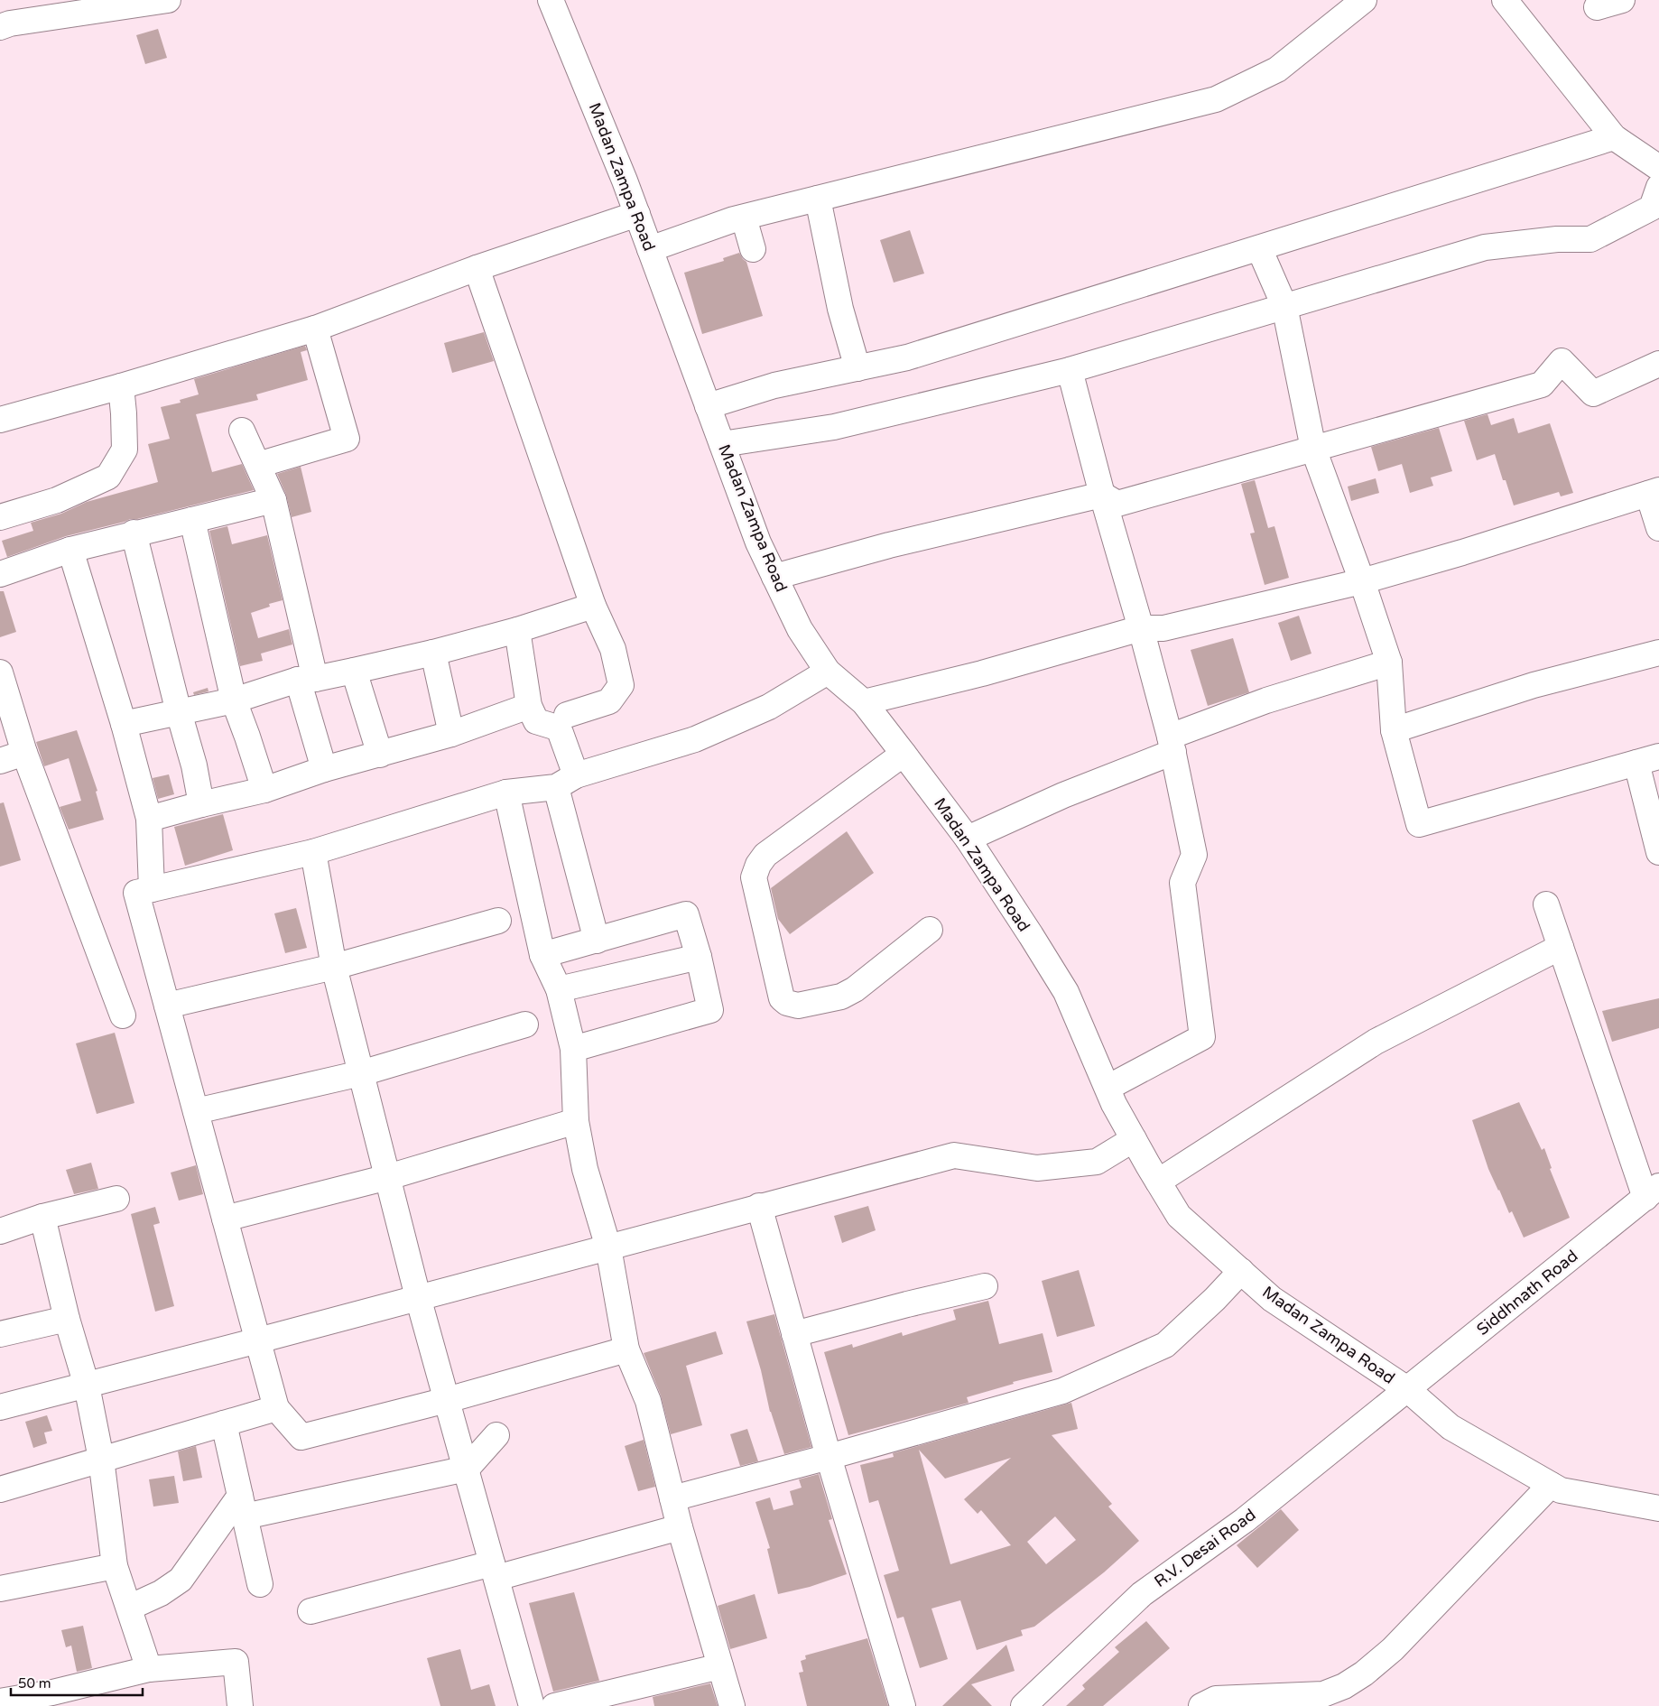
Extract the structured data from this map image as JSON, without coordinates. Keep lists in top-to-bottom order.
{
  "streets": {
    "street": ["Madan Zampa Road", "Siddhnath Road", "R.V. Desai Road"]
  },
  "crossings": [
    ["Madan Zampa Road", "Siddhnath Road"],
    ["Madan Zampa Road", "R.V. Desai Road"],
    ["Siddhnath Road", "R.V. Desai Road"]
  ],
  "scale_bar": "50 m"
}
